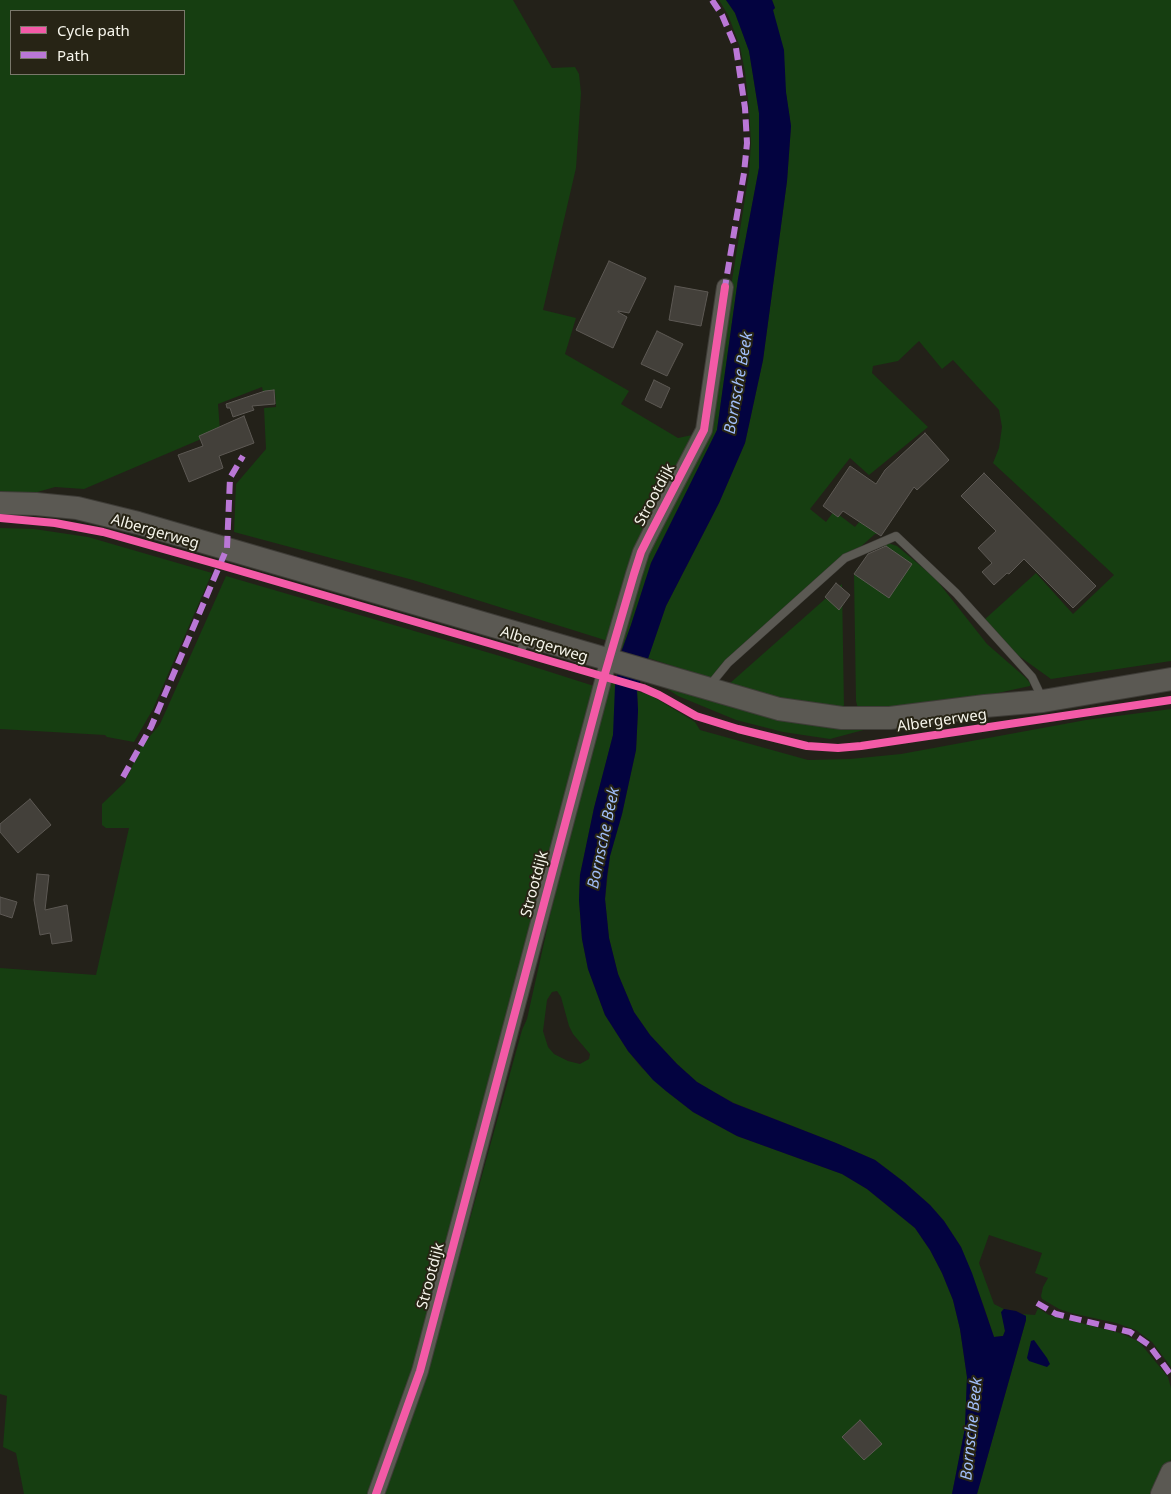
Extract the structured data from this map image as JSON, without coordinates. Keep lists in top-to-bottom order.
{
  "streets": {
    "main road": ["Albergerweg"],
    "street": ["Strootdijk"]
  },
  "crossings": [
    ["Strootdijk", "Albergerweg"]
  ],
  "water": ["Bornsche Beek"],
  "legend": ["Cycle path", "Path"]
}
